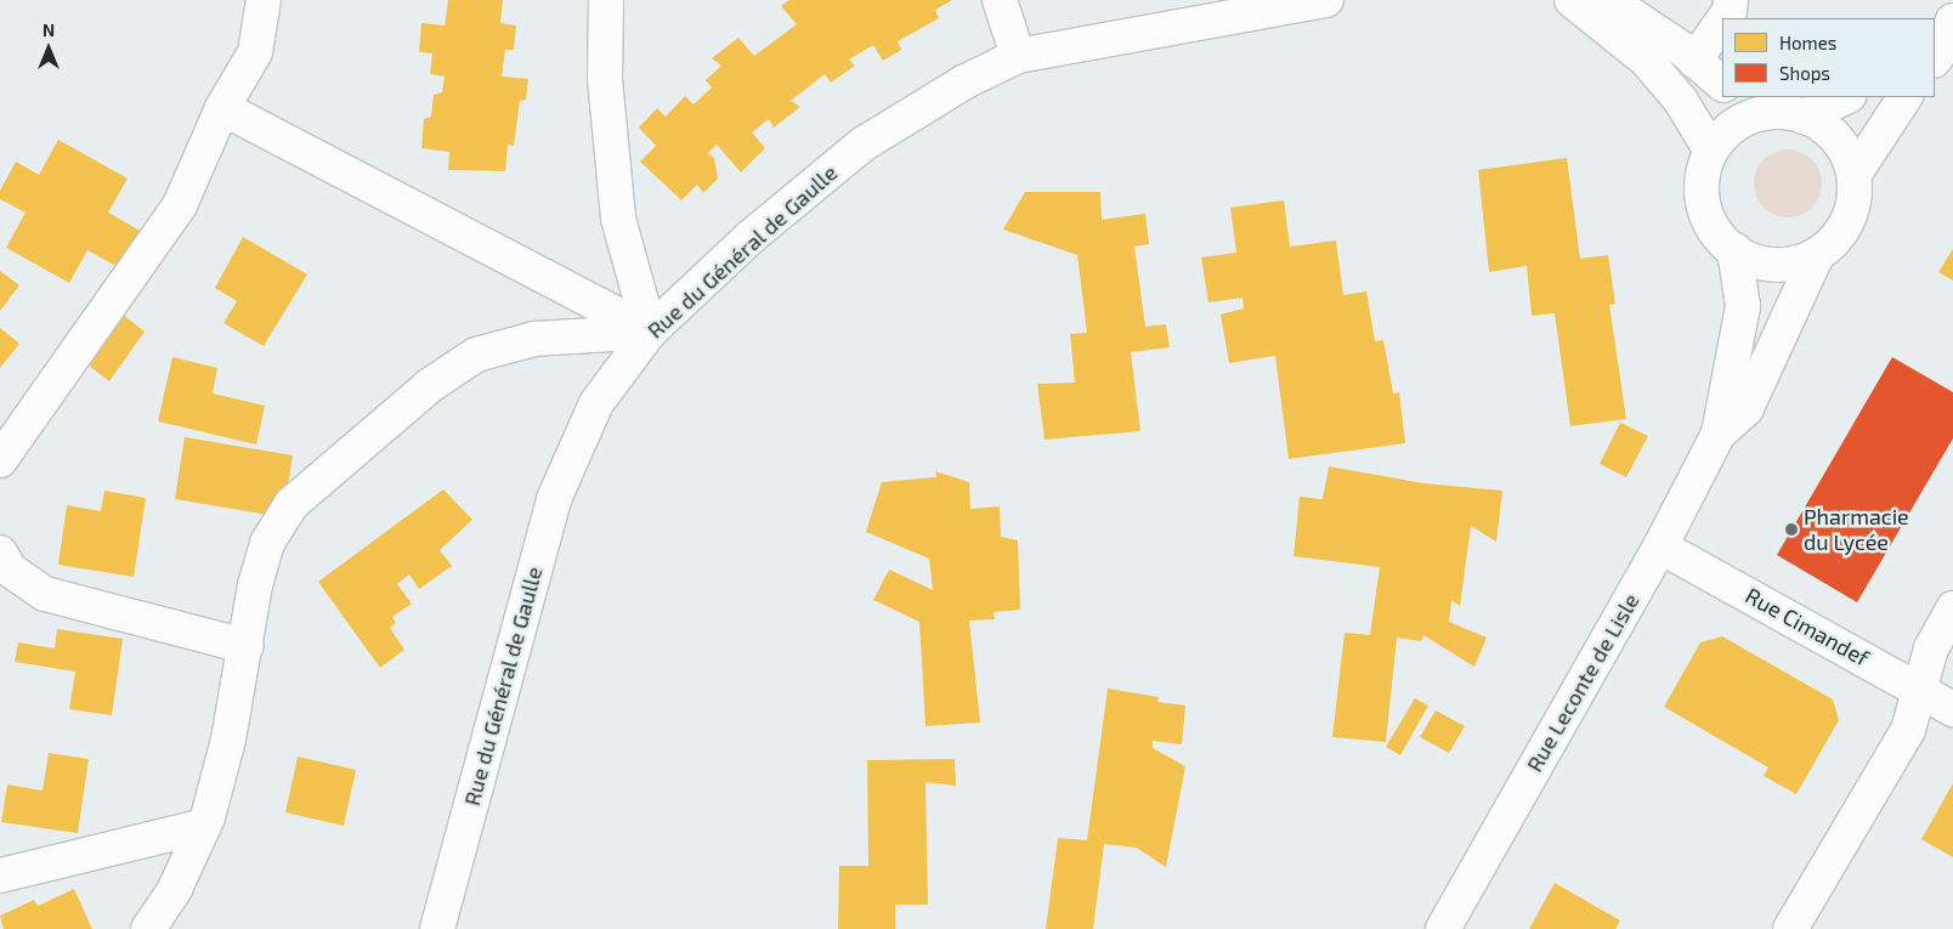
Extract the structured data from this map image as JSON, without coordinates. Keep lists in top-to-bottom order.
{
  "streets": {
    "street": ["Rue du Général de Gaulle", "Rue Cimandef", "Rue Leconte de Lisle"]
  },
  "crossings": [
    ["Rue Cimandef", "Rue Leconte de Lisle"]
  ],
  "places": ["Pharmacie du Lycée"],
  "legend": ["Homes", "Shops"],
  "north": "top"
}
